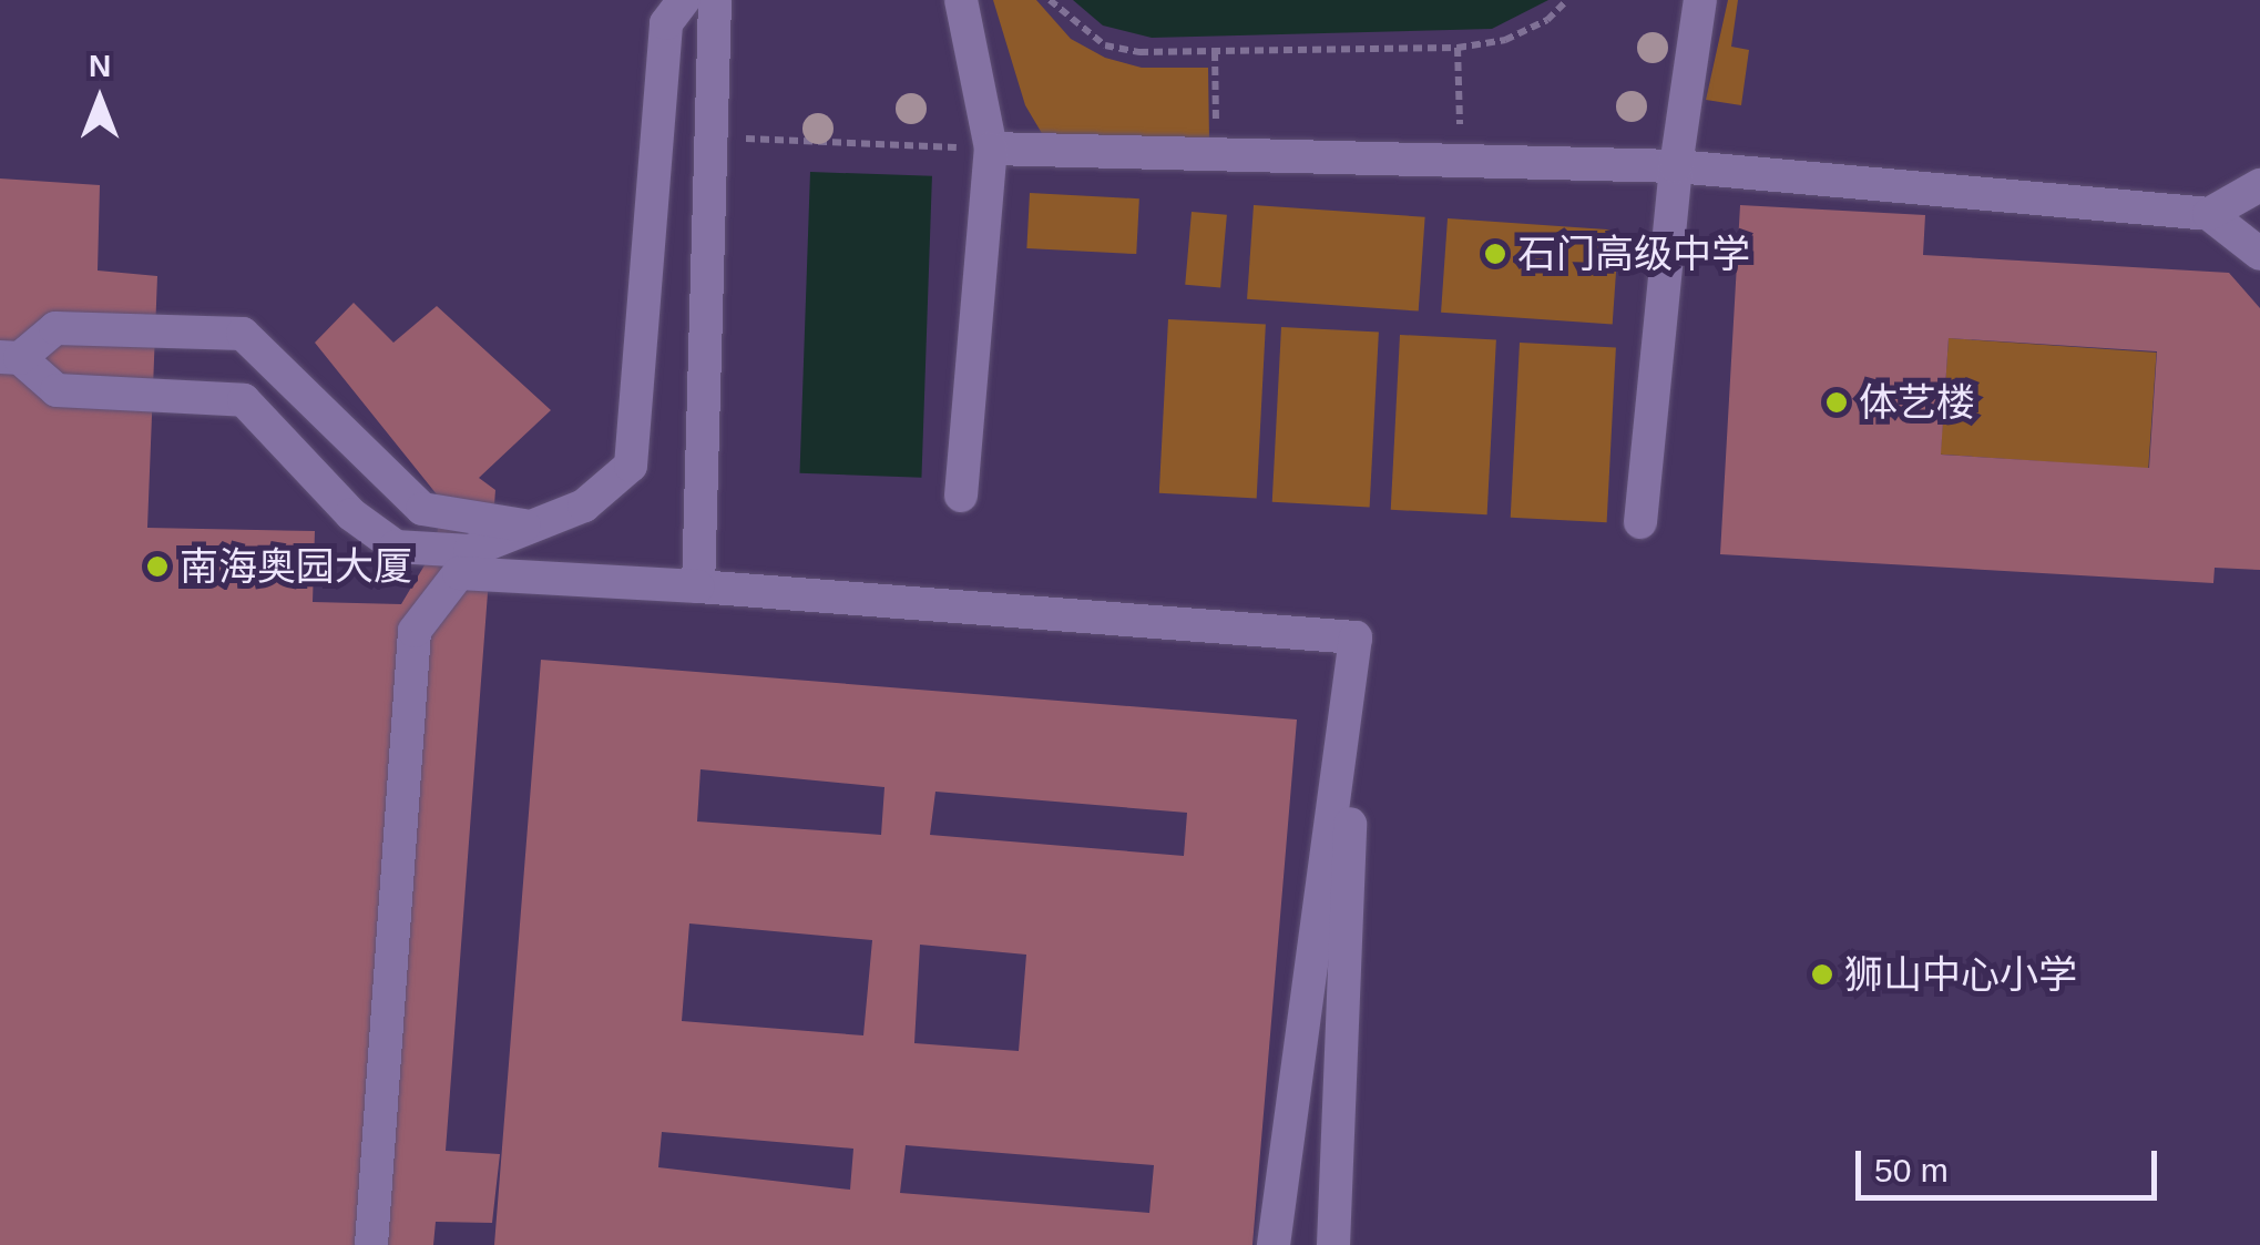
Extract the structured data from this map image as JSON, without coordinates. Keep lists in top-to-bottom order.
{
  "places": [
    "石门高级中学",
    "体艺楼",
    "南海奥园大厦",
    "狮山中心小学"
  ],
  "scale_bar": "50 m",
  "north": "top"
}
